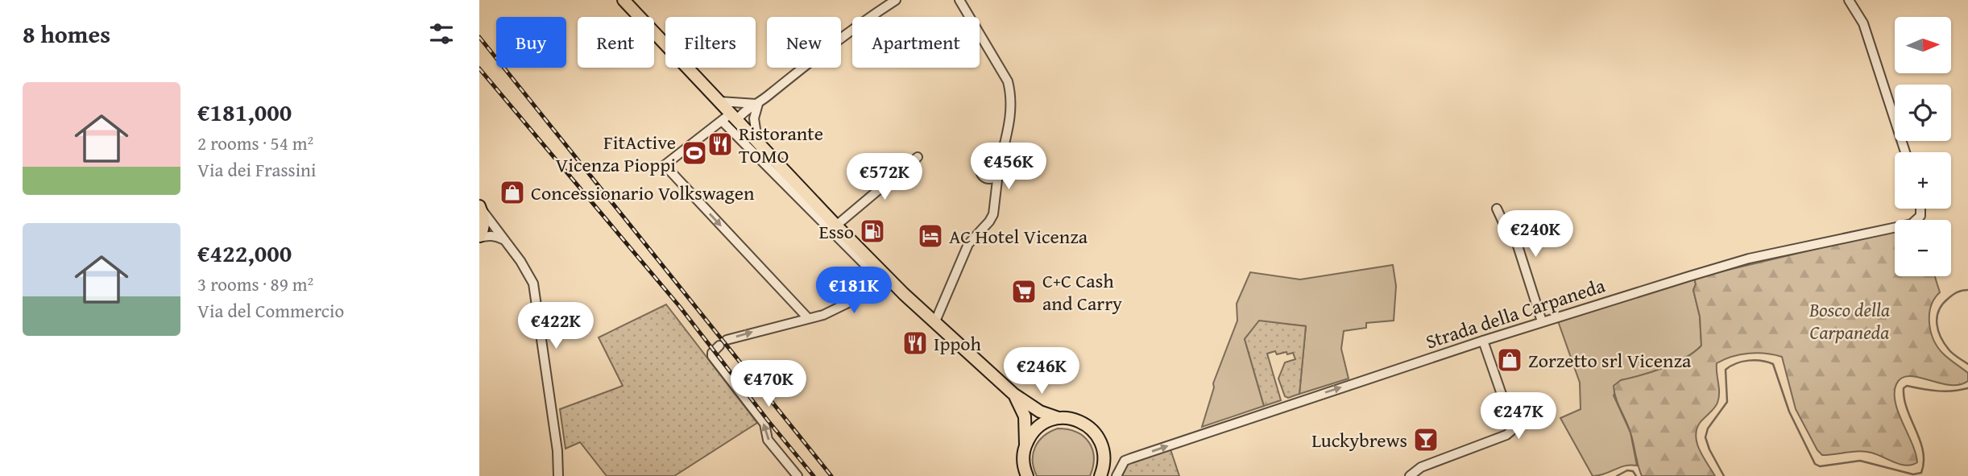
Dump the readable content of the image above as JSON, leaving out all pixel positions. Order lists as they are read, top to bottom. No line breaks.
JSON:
{"streets":{"street":["Strada della Carpaneda"]},"one_way":["Strada della Carpaneda"],"parks":["Bosco della Carpaneda"],"places":{"restaurant":["Ristorante TOMO","Ippoh"],"sports":["FitActive Vicenza Pioppi"],"shop":["Concessionario Volkswagen","Zorzetto srl Vicenza"],"fuel station":["Esso"],"hotel":["AC Hotel Vicenza"],"supermarket":["C+C Cash and Carry"],"bar":["Luckybrews"]},"north":"right","page":{"heading":"8 homes","map_buttons":["+","−"],"chip":["Buy","Rent","Filters","New","Apartment"],"list":[{"name":"€181,000","note":"2 rooms · 54 m² · Via dei Frassini"},{"name":"€422,000","note":"3 rooms · 89 m² · Via del Commercio"}],"price":["€456K","€572K","€240K","€181K","€422K","€246K","€470K","€247K"]}}
